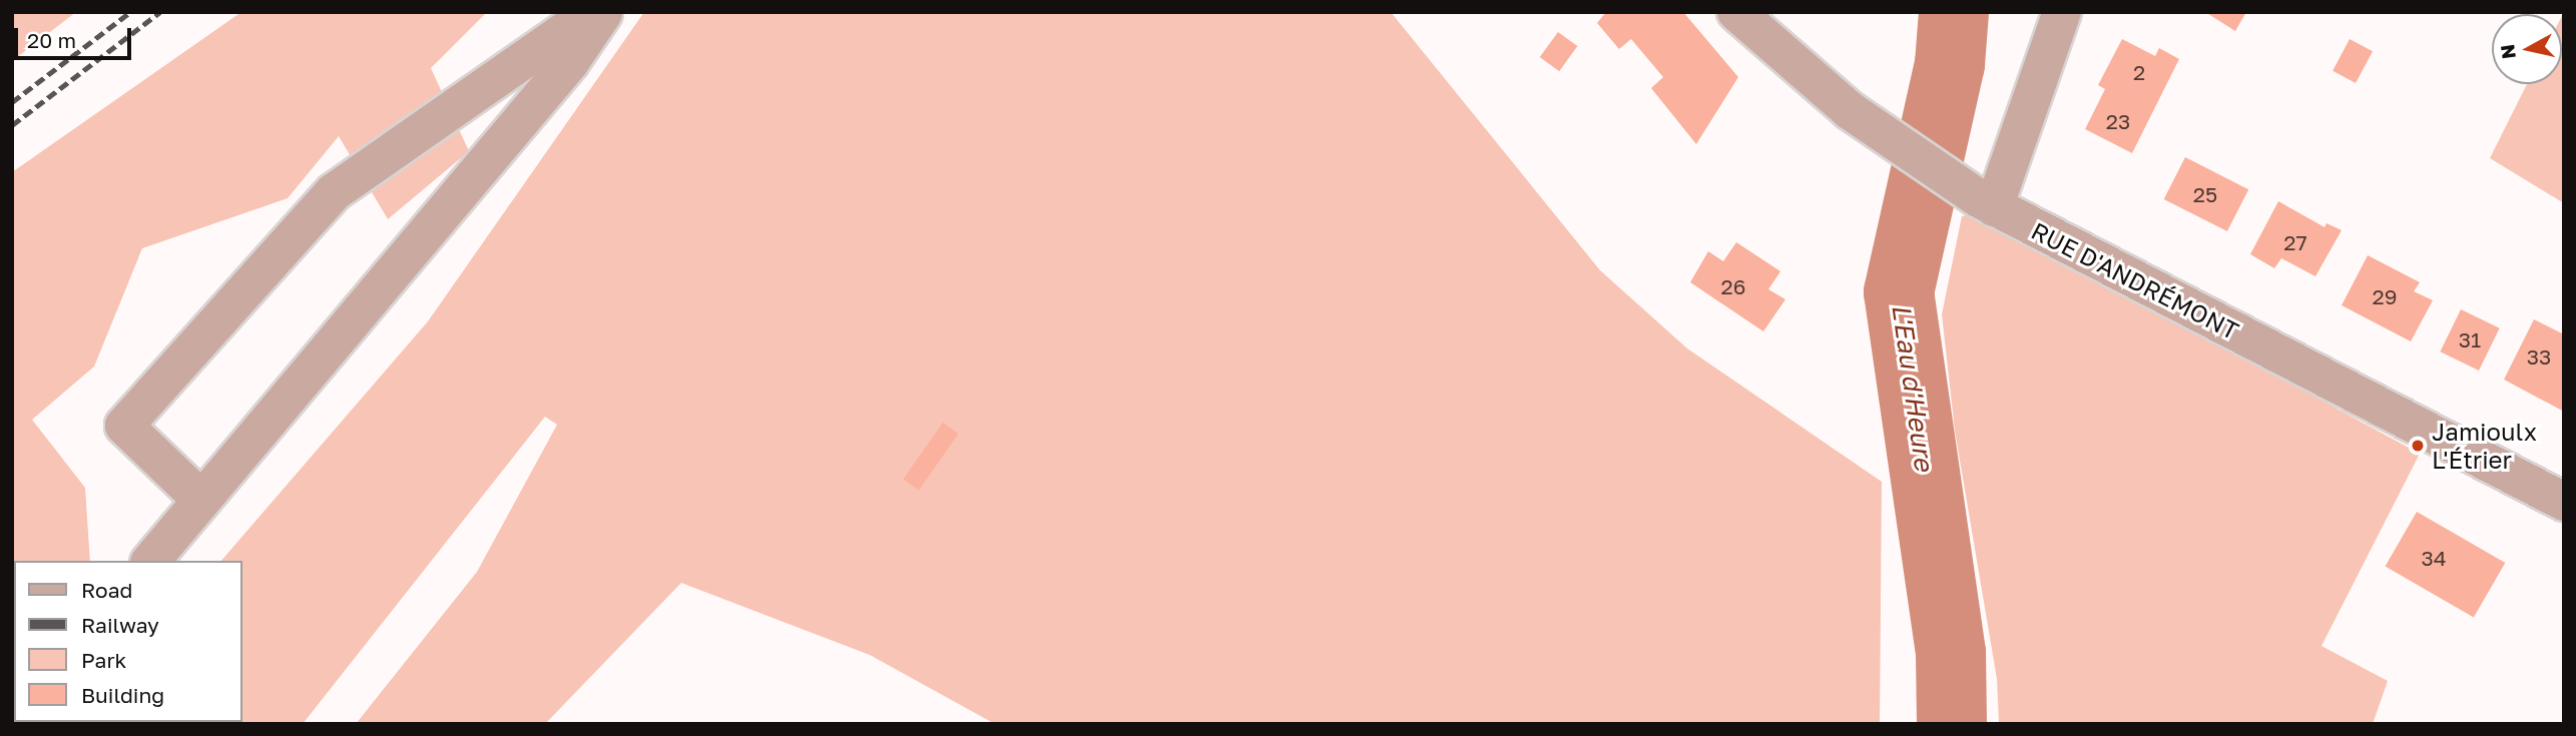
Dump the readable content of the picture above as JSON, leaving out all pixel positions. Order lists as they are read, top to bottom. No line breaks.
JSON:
{"streets":{"street":["RUE D'ANDRÉMONT"]},"water":["L'Eau d'Heure"],"places":["Jamioulx L'Étrier"],"house_numbers":["2","23","25","27","26","29","31","33","34"],"legend":["Road","Railway","Park","Building"],"scale_bar":"20 m","north":"left"}
